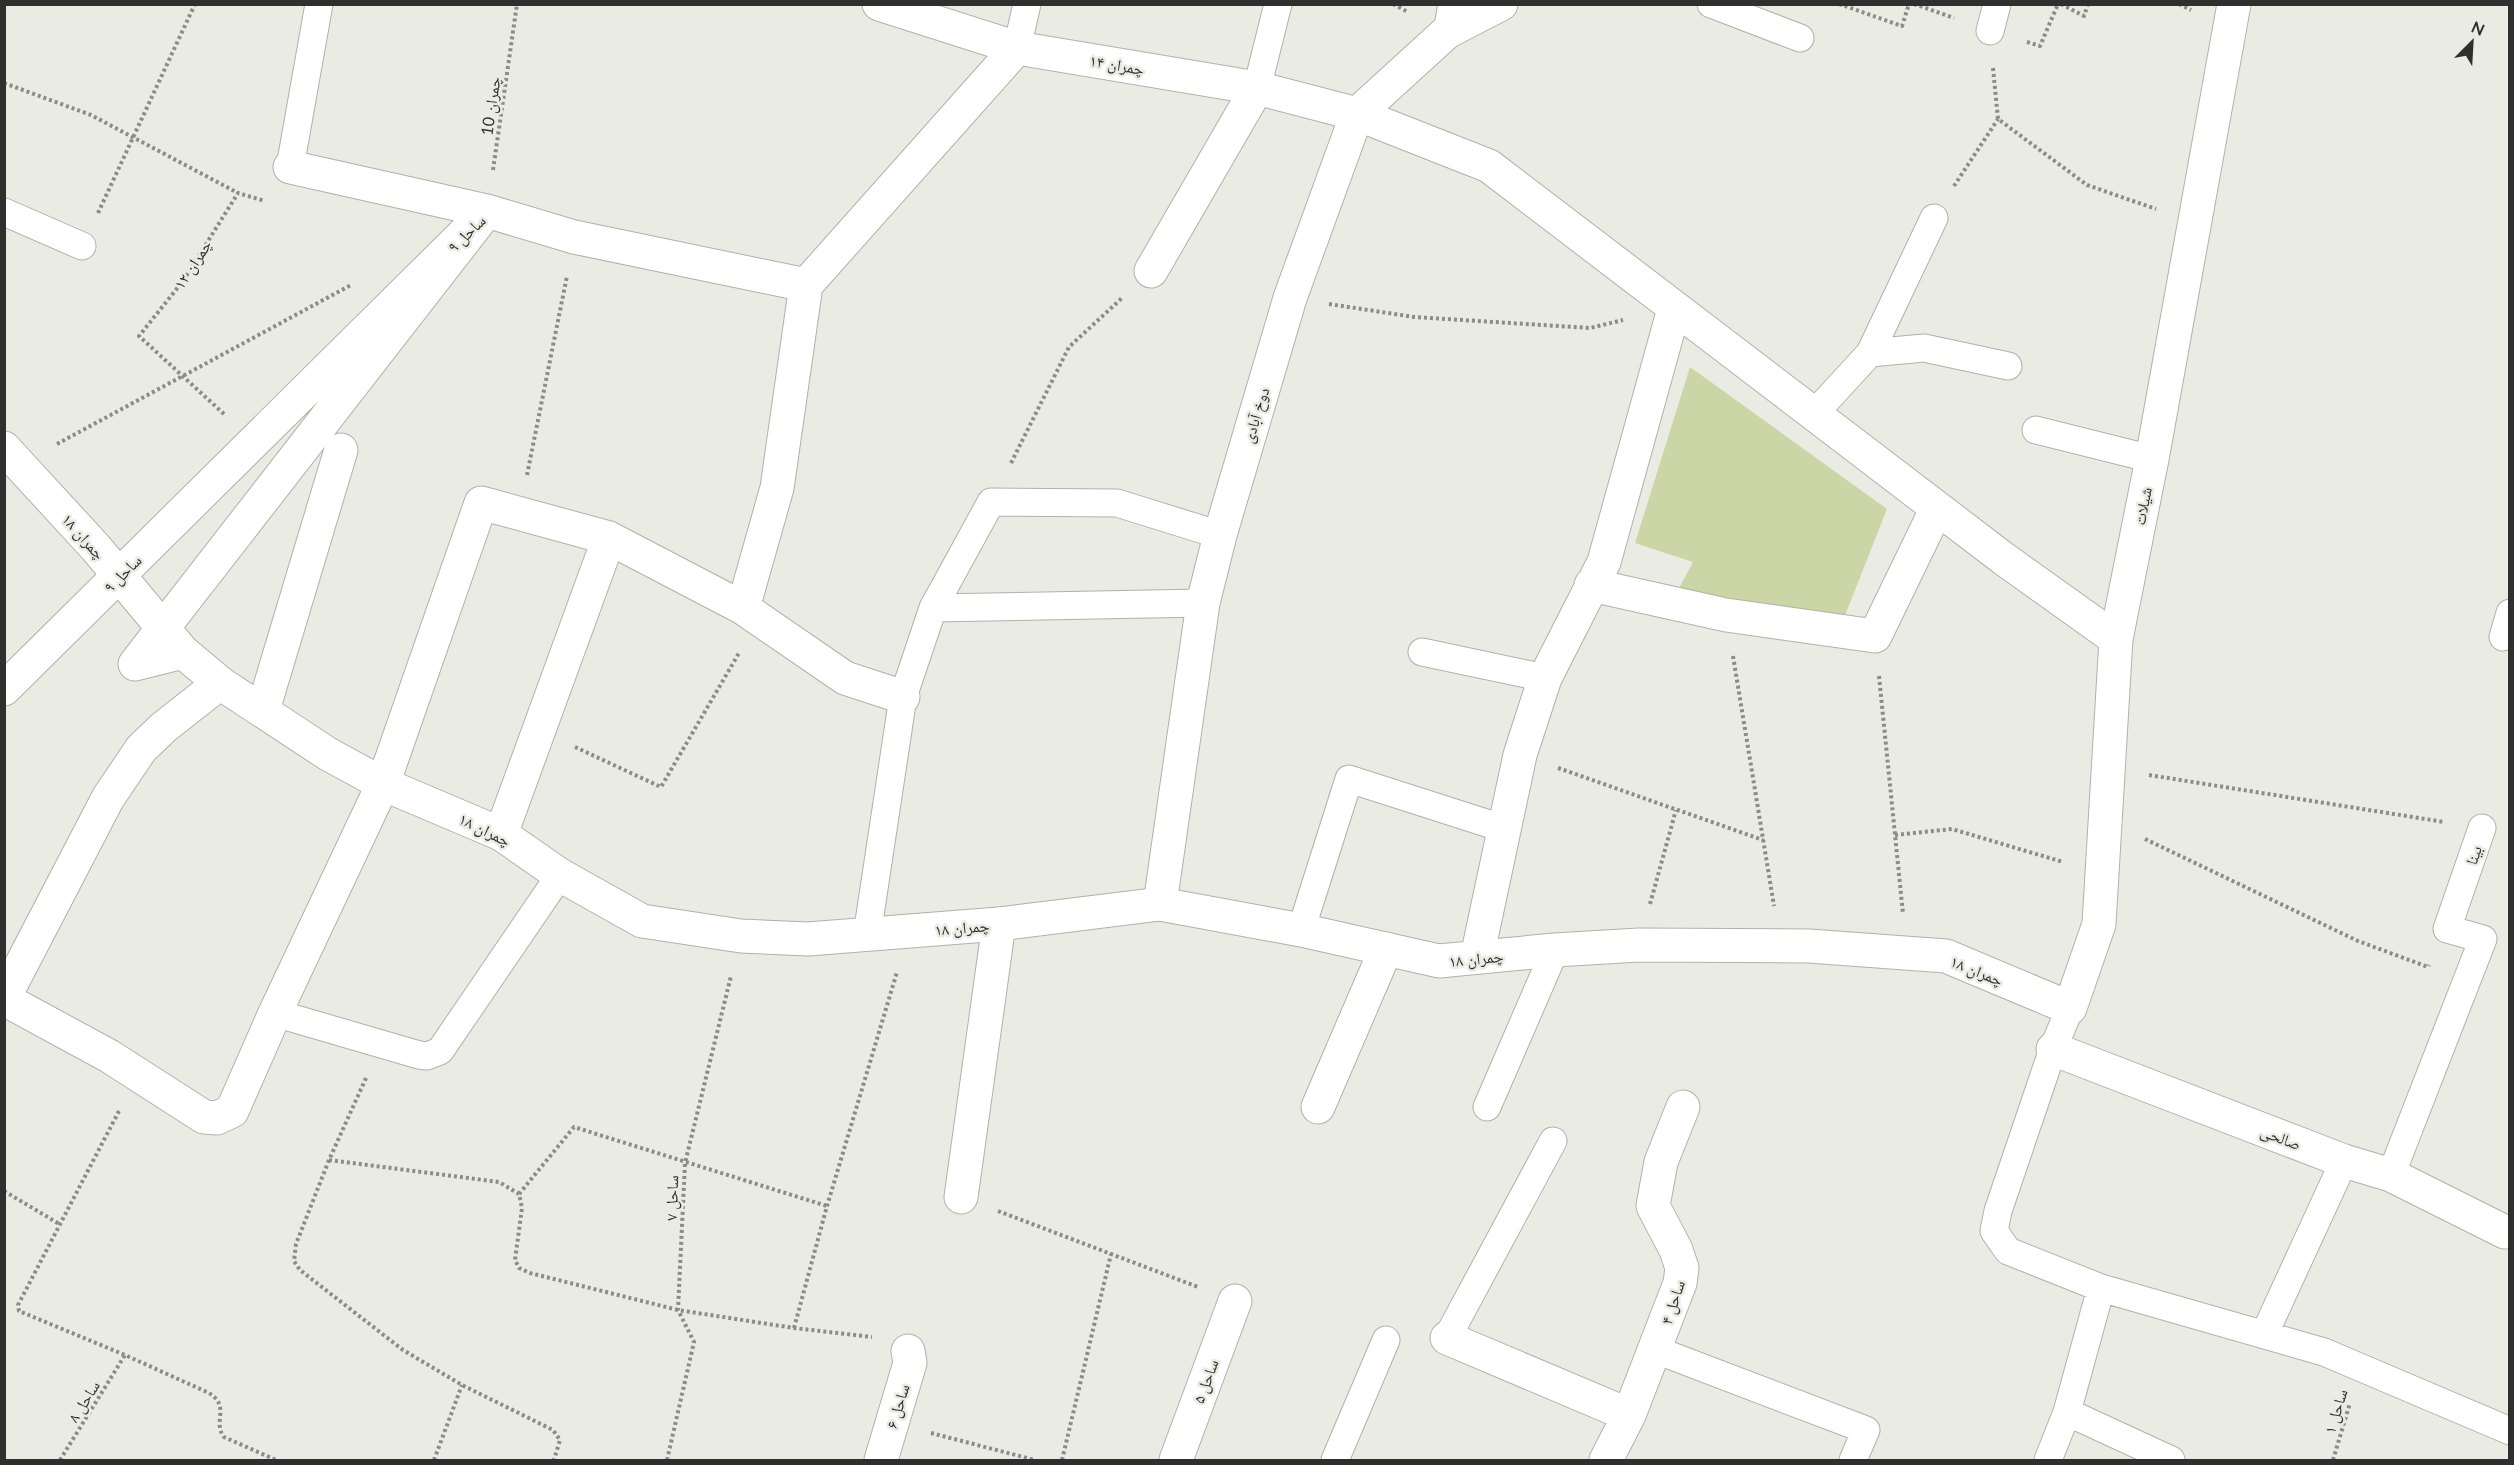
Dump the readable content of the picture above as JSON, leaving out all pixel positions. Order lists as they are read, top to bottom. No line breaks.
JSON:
{"streets":{"street":["چمران ۱۴","ساحل ۹","دوخ آبادی","شیلات","چمران ۱۸","صالحی","ساحل ۴","ساحل ۵","ساحل ۶"],"lane":["بینا"],"path":["چمران 10","چمران ۱۲","ساحل ۷","ساحل ۸","ساحل ۱"]},"crossings":[["چمران ۱۴","دوخ آبادی"],["چمران ۱۴","شیلات"],["چمران 10","ساحل ۹"],["ساحل ۹","چمران ۱۸"],["دوخ آبادی","چمران ۱۸"],["شیلات","چمران ۱۸"],["شیلات","بینا"],["چمران ۱۸","ساحل ۷"]],"north":"top right"}
